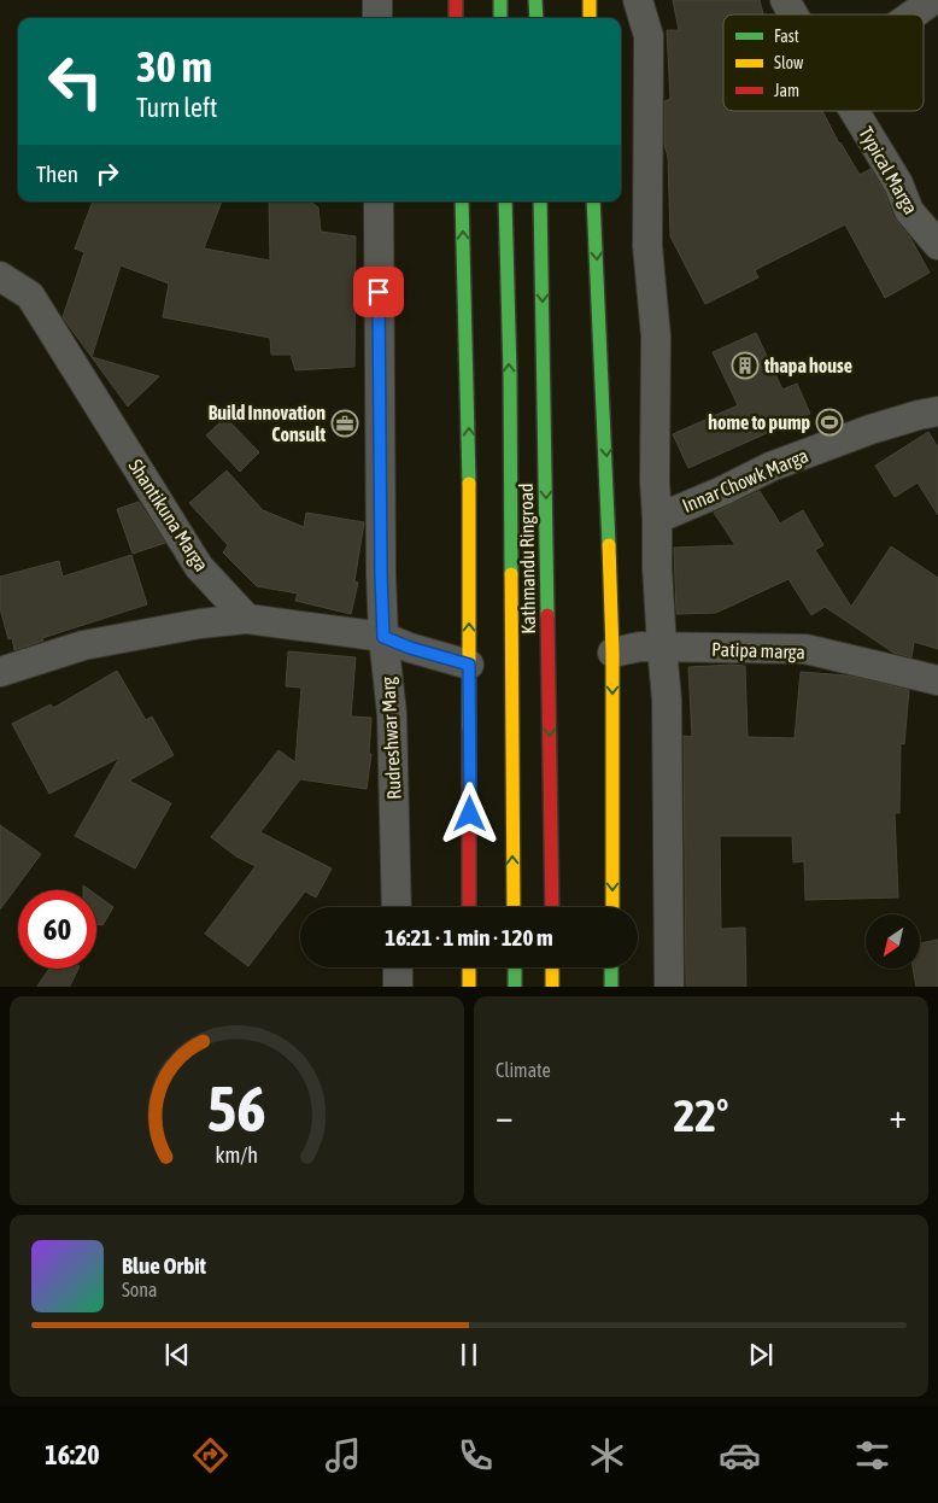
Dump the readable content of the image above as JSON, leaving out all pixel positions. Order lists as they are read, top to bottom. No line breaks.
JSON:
{"streets":{"main road":["Kathmandu Ringroad"],"street":["Typical Marga","Innar Chowk Marga","Shantikuna Marga","Patipa marga","Rudreshwar Marg"]},"places":{"building":["thapa house"],"sports":["home to pump"],"office":["Build Innovation Consult"]},"legend":["Fast","Slow","Jam"],"north":"bottom left","page":{"turn":["30 m","Turn left"],"then":"Then","limit":"60","trip":"16:21 · 1 min · 120 m","tile":"Climate","heat":["−","22°","+"],"song":["Blue Orbit","Sona"],"tabs":"16:20","gauge":["56","km/h"]}}
